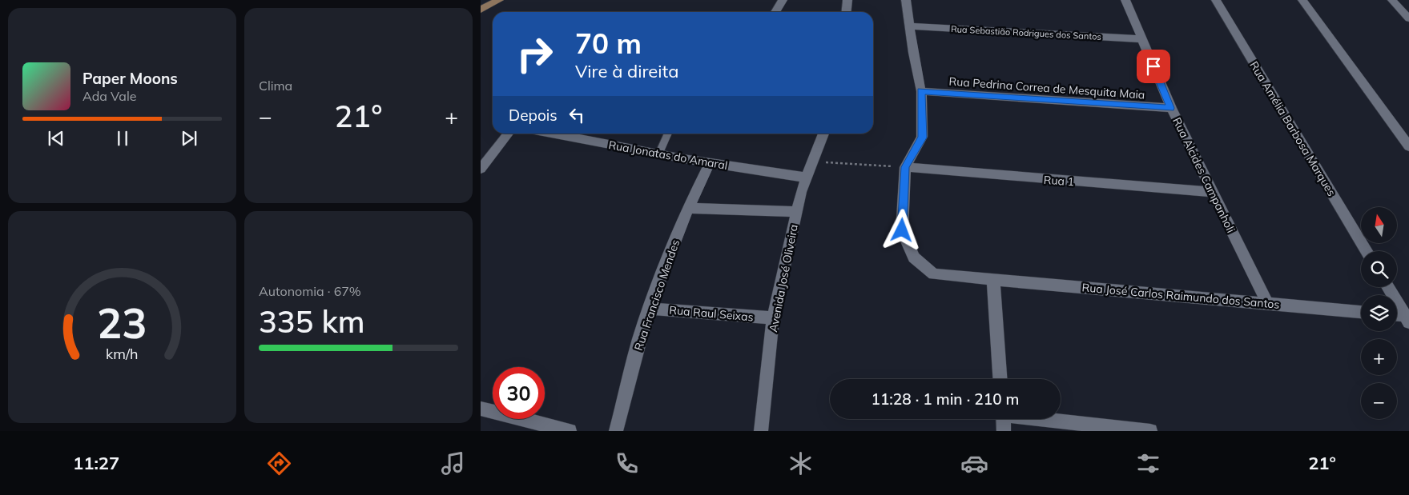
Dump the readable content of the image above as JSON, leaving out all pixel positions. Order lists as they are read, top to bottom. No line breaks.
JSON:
{"streets":{"street":["Rua Sebastião Rodrigues dos Santos","Rua Pedrina Correa de Mesquita Maia","Rua Amélia Barbosa Marques","Rua Jonatas do Amaral","Rua Alcides Campanholi","Rua 1","Avenida José Oliveira","Rua Francisco Mendes","Rua José Carlos Raimundo dos Santos","Rua Raul Seixas"]},"crossings":[["Rua Sebastião Rodrigues dos Santos","Rua Alcides Campanholi"],["Rua Pedrina Correa de Mesquita Maia","Rua Alcides Campanholi"],["Rua Jonatas do Amaral","Avenida José Oliveira"],["Rua Jonatas do Amaral","Rua Francisco Mendes"],["Rua Alcides Campanholi","Rua 1"],["Rua Alcides Campanholi","Rua José Carlos Raimundo dos Santos"],["Rua 1","Rua José Carlos Raimundo dos Santos"],["Avenida José Oliveira","Rua Raul Seixas"],["Rua Francisco Mendes","Rua Raul Seixas"]],"north":"top","page":{"tile":["Clima",["Autonomia · 67%","335 km"]],"turn":["70 m","Vire à direita"],"song":["Paper Moons","Ada Vale"],"then":"Depois","heat":["−","21°","+"],"map_buttons":["+","−"],"limit":"30","trip":"11:28 · 1 min · 210 m","tabs":["11:27","21°"],"gauge":["23","km/h"]}}
